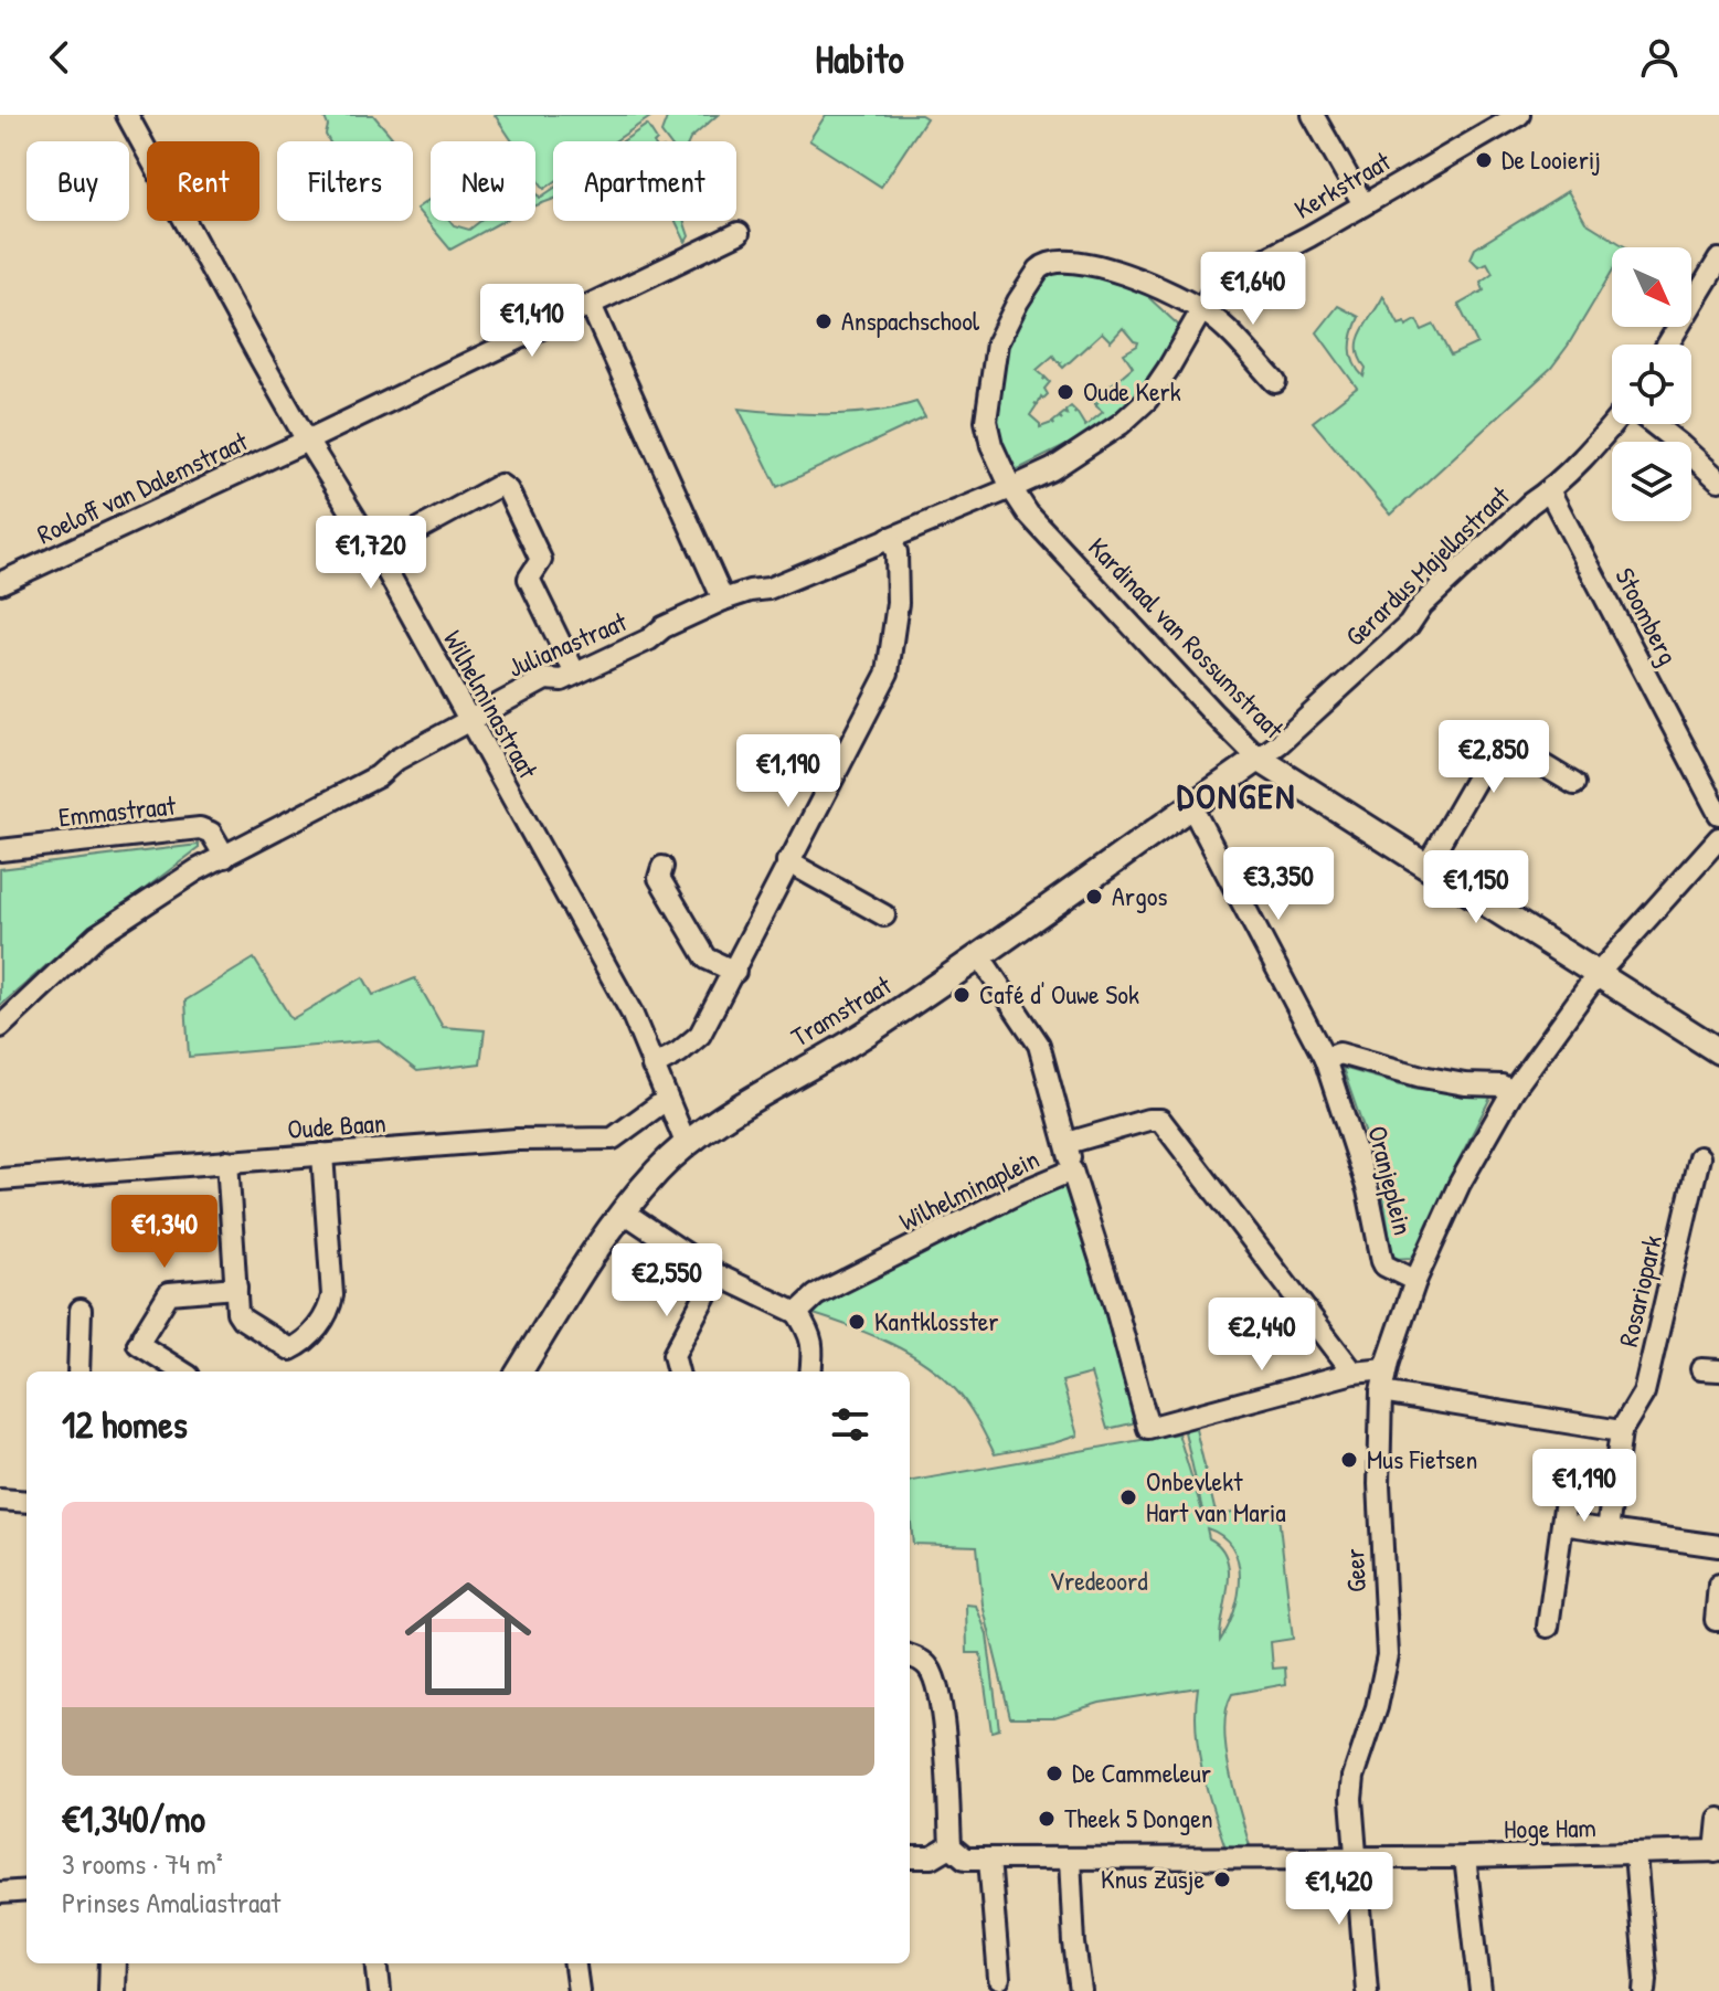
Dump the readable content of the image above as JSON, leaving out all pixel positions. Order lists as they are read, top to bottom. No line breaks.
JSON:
{"streets":{"street":["Kerkstraat","Roeloff van Dalemstraat","Gerardus Majellastraat","Stoomberg","Kardinaal van Rossumstraat","Julianastraat","Wilhelminastraat","Emmastraat","Tramstraat","Oude Baan","Oranjeplein","Wilhelminaplein","Rosariopark","Geer","Hoge Ham"]},"crossings":[["Kerkstraat","Kardinaal van Rossumstraat"],["Kerkstraat","Julianastraat"],["Roeloff van Dalemstraat","Wilhelminastraat"],["Gerardus Majellastraat","Stoomberg"],["Gerardus Majellastraat","Kardinaal van Rossumstraat"],["Gerardus Majellastraat","Tramstraat"],["Kardinaal van Rossumstraat","Julianastraat"],["Kardinaal van Rossumstraat","Tramstraat"],["Kardinaal van Rossumstraat","Oranjeplein"],["Julianastraat","Wilhelminastraat"],["Julianastraat","Emmastraat"],["Wilhelminastraat","Tramstraat"],["Wilhelminastraat","Oude Baan"],["Oranjeplein","Geer"],["Geer","Hoge Ham"]],"districts":["DONGEN"],"parks":["Vredeoord"],"places":["De Looierij","Anspachschool","Oude Kerk","Argos","Café d' Ouwe Sok","Kantklosster","Mus Fietsen","Onbevlekt Hart van Maria","De Cammeleur","Theek 5 Dongen","Knus Zusje"],"north":"bottom right","page":{"header":"Habito","chip":["Buy","Rent","Filters","New","Apartment"],"price":["€1,640","€1,410","€1,720","€2,850","€1,190","€3,350","€1,150","€1,340","€2,550","€2,440","€1,190","€1,420"],"heading":"12 homes","list":[{"name":"€1,340/mo","note":"3 rooms · 74 m² · Prinses Amaliastraat"}]}}
